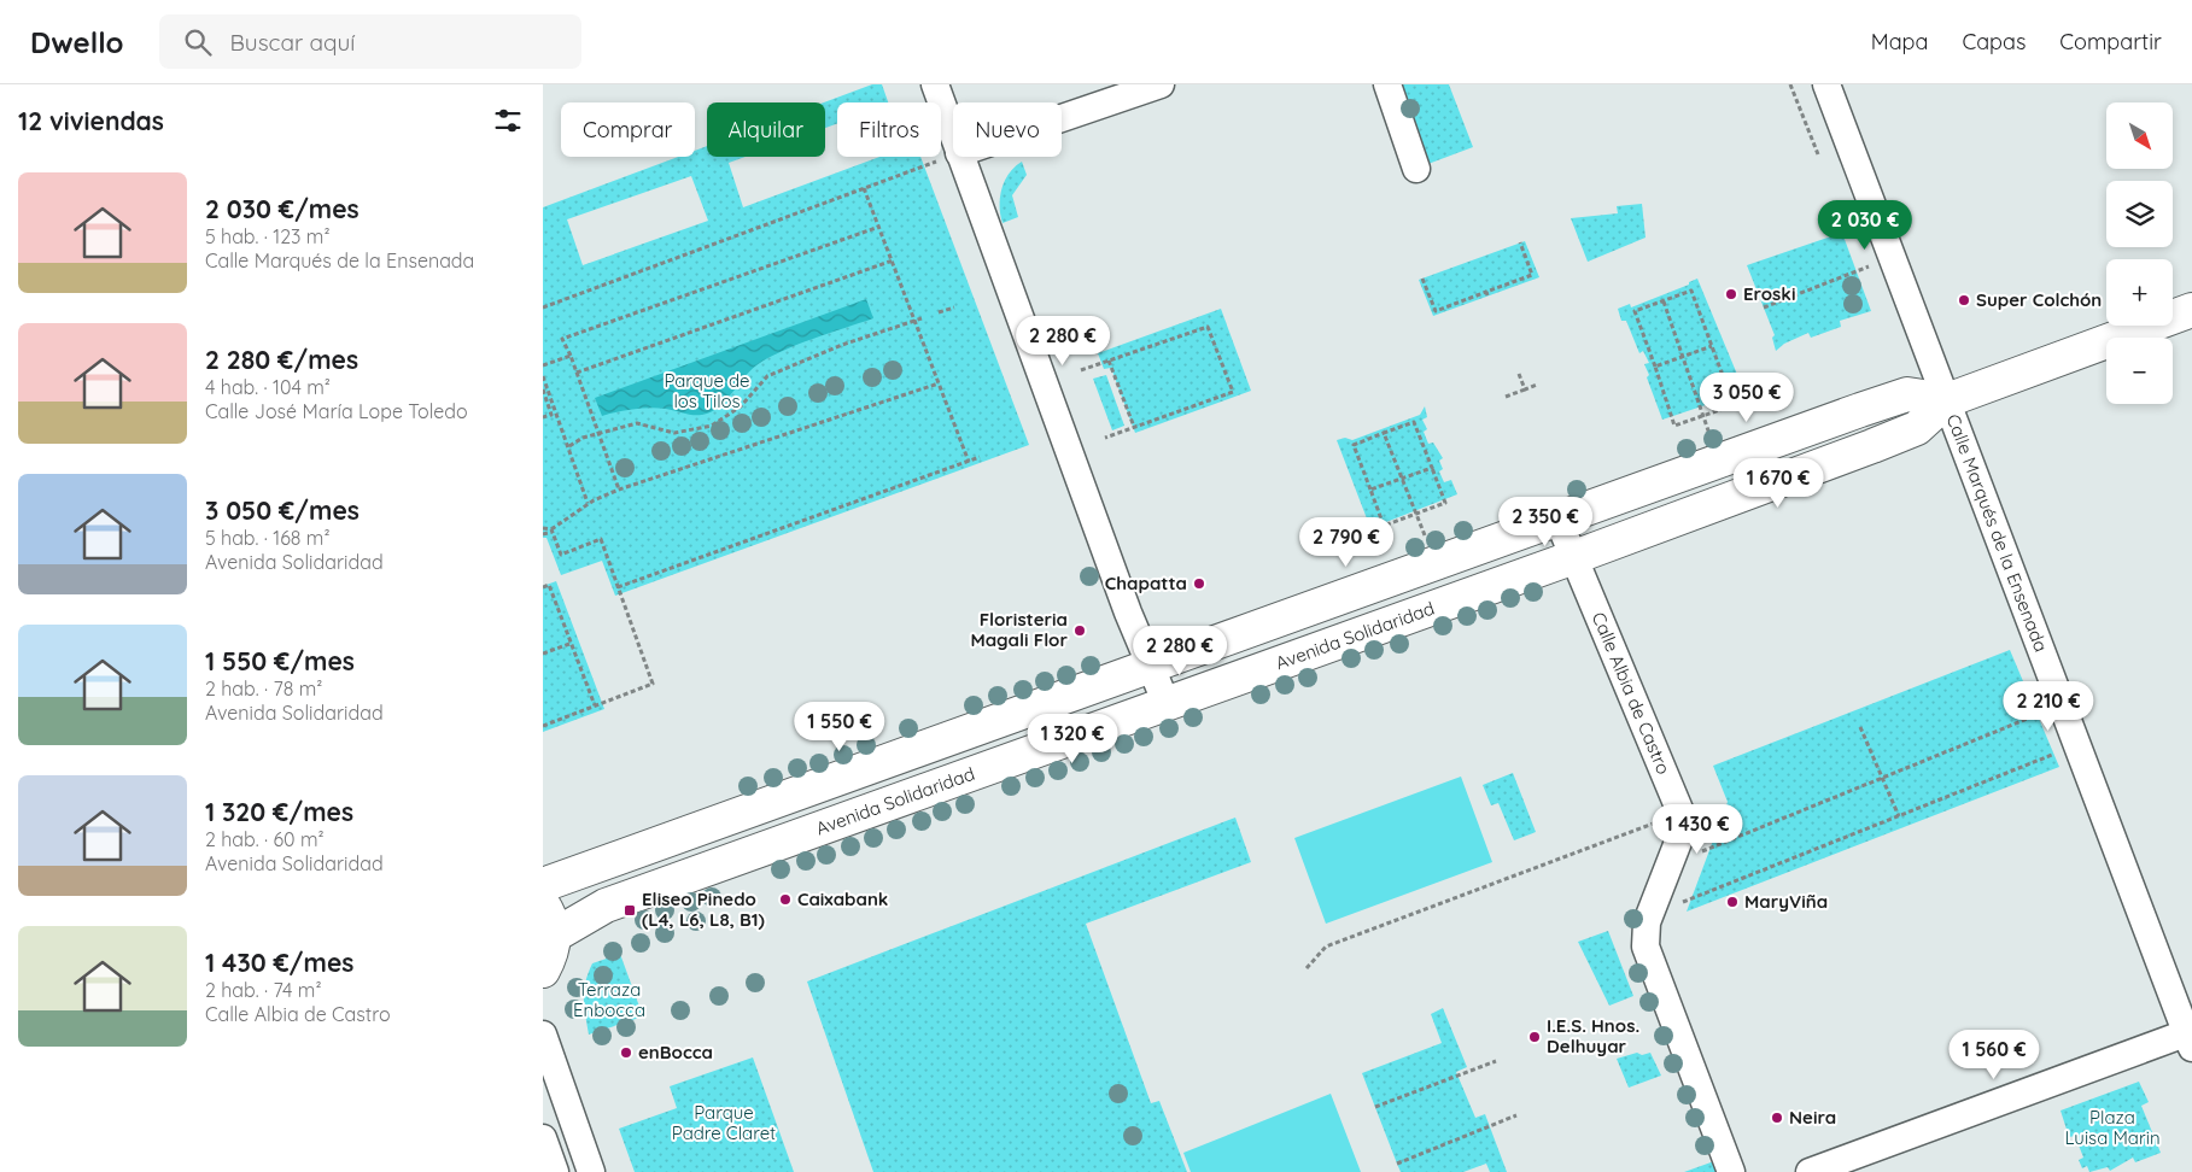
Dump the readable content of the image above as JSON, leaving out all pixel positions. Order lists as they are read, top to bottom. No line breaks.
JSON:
{"streets":{"main road":["Avenida Solidaridad"],"street":["Calle Marqués de la Ensenada","Calle Albia de Castro"]},"crossings":[["Calle Marqués de la Ensenada","Avenida Solidaridad"],["Avenida Solidaridad","Calle Albia de Castro"]],"parks":["Parque de los Tilos","Terraza Enbocca","Parque Padre Claret","Plaza Luisa Marin"],"places":{"other":["Eroski","Super Colchón","Chapatta","Floristeria Magali Flor","Caixabank","MaryViña","I.E.S. Hnos. Delhuyar","enBocca","Neira"],"transit":["Eliseo Pinedo (L4, L6, L8, B1)"]},"north":"bottom right","page":{"header":"Dwello","search":"Buscar aquí","nav":["Mapa","Capas","Compartir"],"heading":"12 viviendas","map_buttons":["+","−"],"chip":["Comprar","Alquilar","Filtros","Nuevo"],"list":[{"name":"2 030 €/mes","note":"5 hab. · 123 m² · Calle Marqués de la Ensenada"},{"name":"2 280 €/mes","note":"4 hab. · 104 m² · Calle José María Lope Toledo"},{"name":"3 050 €/mes","note":"5 hab. · 168 m² · Avenida Solidaridad"},{"name":"1 550 €/mes","note":"2 hab. · 78 m² · Avenida Solidaridad"},{"name":"1 320 €/mes","note":"2 hab. · 60 m² · Avenida Solidaridad"},{"name":"1 430 €/mes","note":"2 hab. · 74 m² · Calle Albia de Castro"}],"price":["2 030 €","2 280 €","3 050 €","1 670 €","2 350 €","2 790 €","2 280 €","2 210 €","1 550 €","1 320 €","1 430 €","1 560 €"]}}
